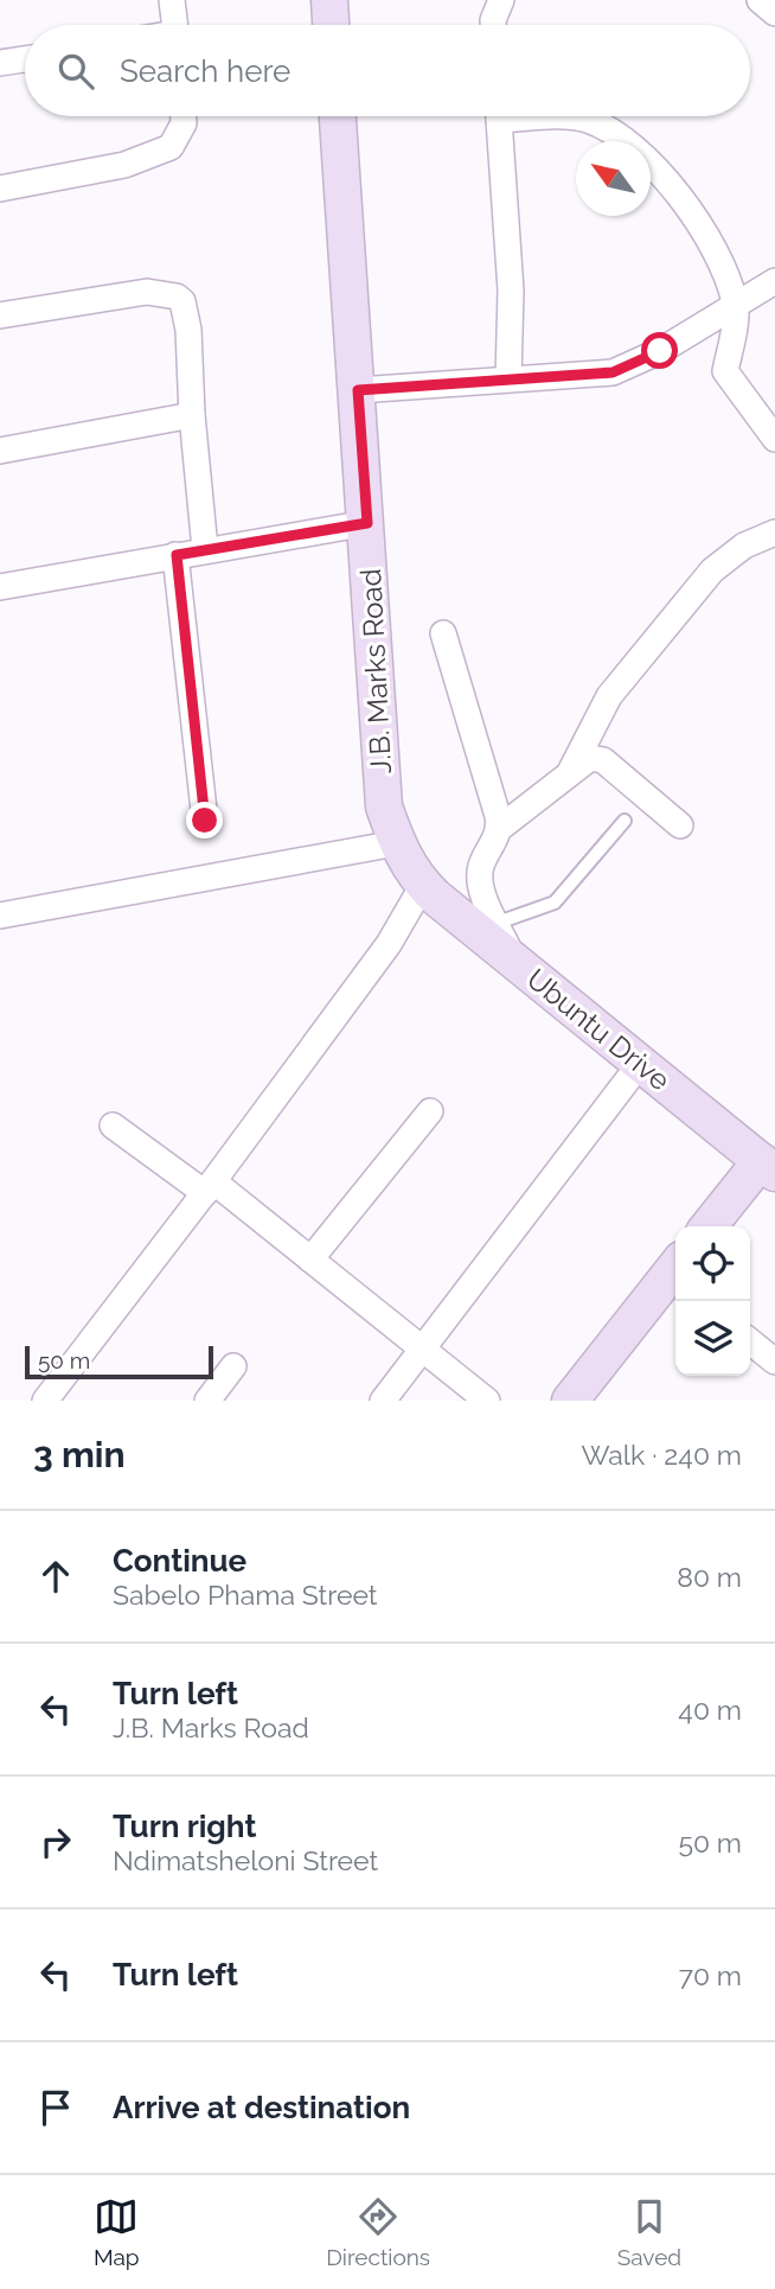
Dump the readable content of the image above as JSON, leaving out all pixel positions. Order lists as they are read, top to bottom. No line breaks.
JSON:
{"streets":{"street":["J.B. Marks Road","Ubuntu Drive"]},"crossings":[["J.B. Marks Road","Ubuntu Drive"]],"scale_bar":"50 m","north":"top left","page":{"search":"Search here","scale":"50 m","heading":["3 min","Walk · 240 m"],"list":[["Continue","Sabelo Phama Street","80 m"],["Turn left","J.B. Marks Road","40 m"],["Turn right","Ndimatsheloni Street","50 m"],["Turn left","70 m"],"Arrive at destination"],"nav":["Map","Directions","Saved"]}}
